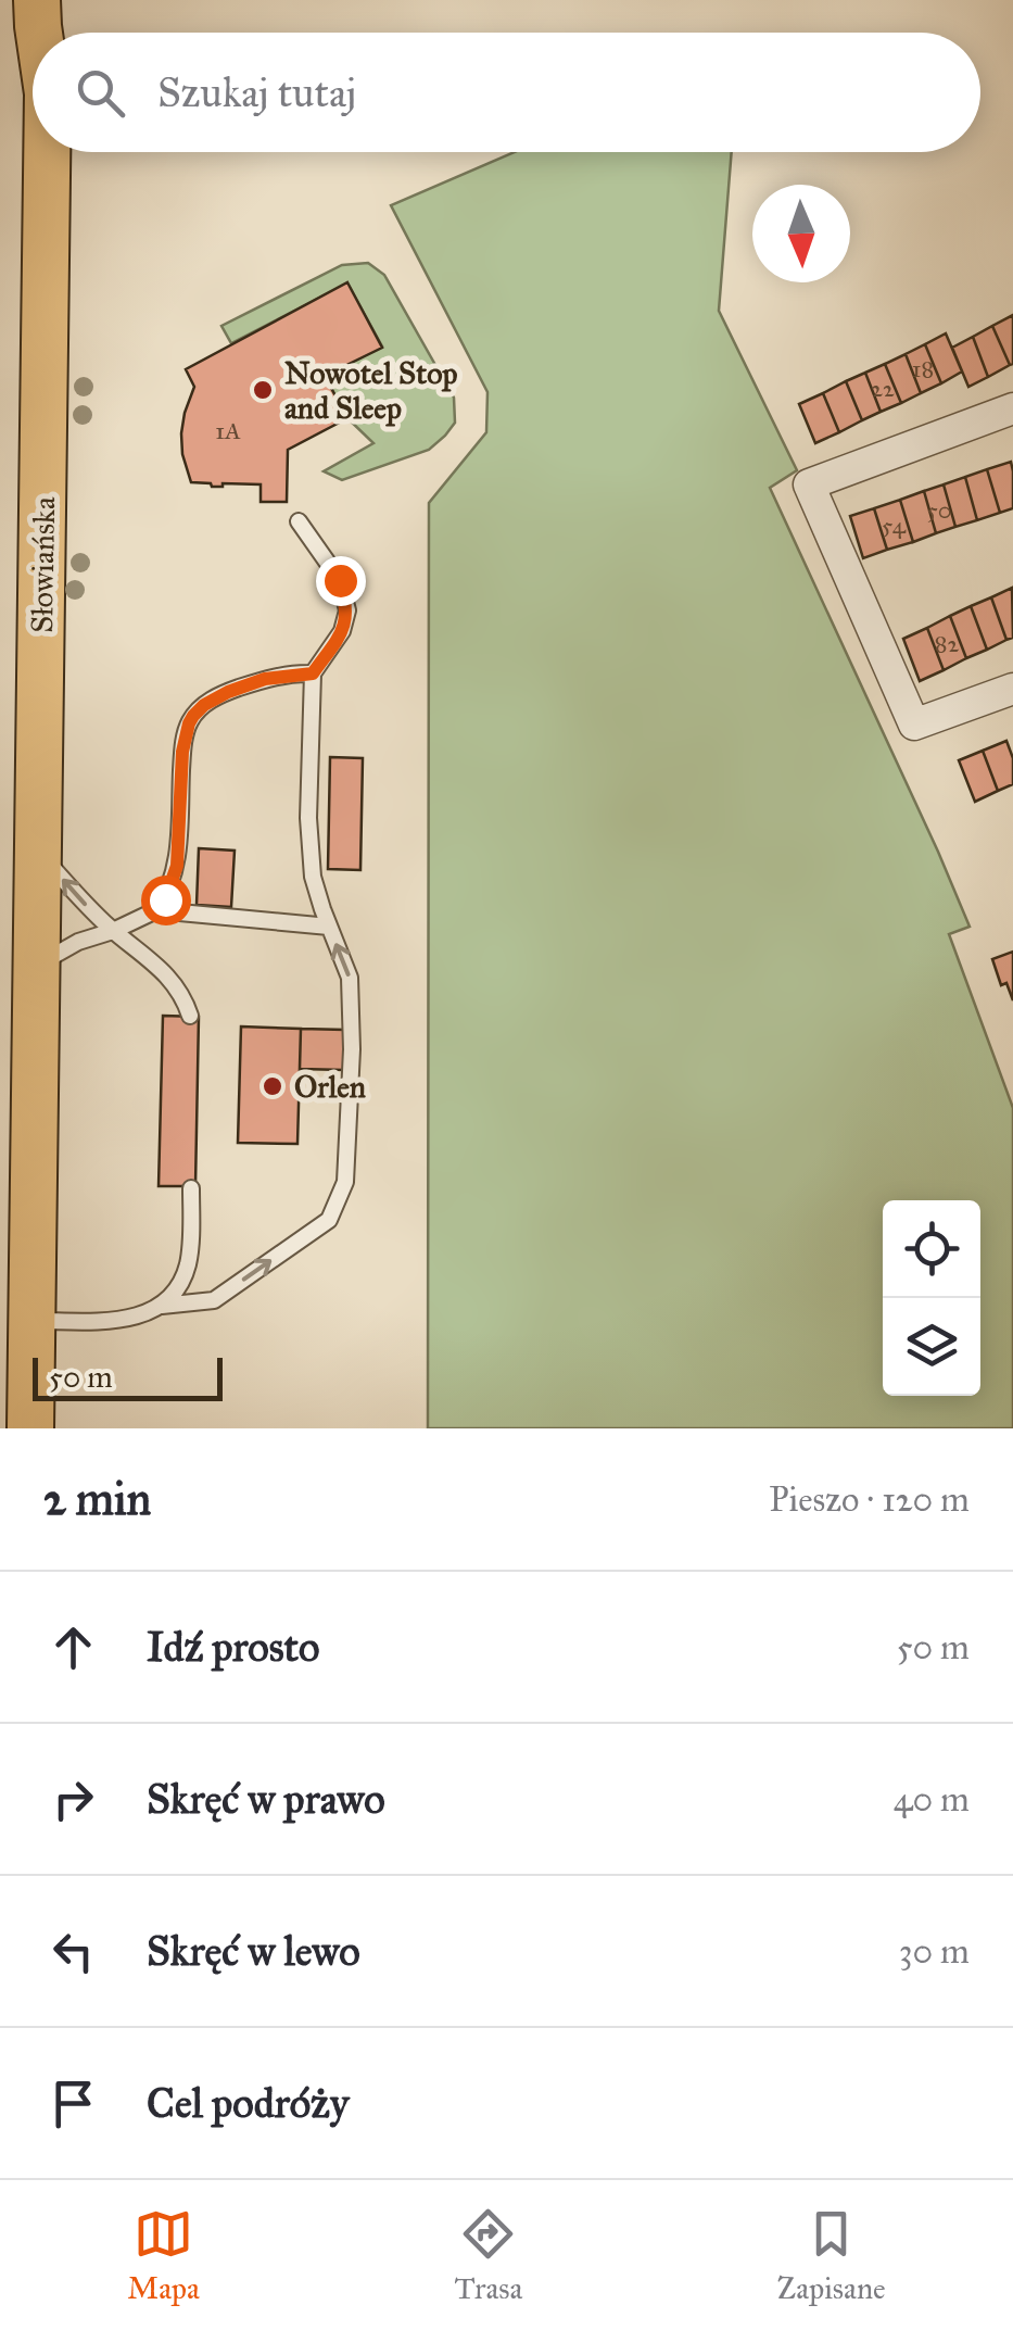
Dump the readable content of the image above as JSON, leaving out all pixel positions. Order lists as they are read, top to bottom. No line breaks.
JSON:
{"streets":{"main road":["Słowiańska"]},"places":["Nowotel Stop and Sleep","Orlen"],"house_numbers":["18","22","1A","50","54","82"],"scale_bar":"50 m","north":"bottom","page":{"search":"Szukaj tutaj","scale":"50 m","heading":["2 min","Pieszo · 120 m"],"list":[["Idź prosto","50 m"],["Skręć w prawo","40 m"],["Skręć w lewo","30 m"],"Cel podróży"],"nav":["Mapa","Trasa","Zapisane"]}}
